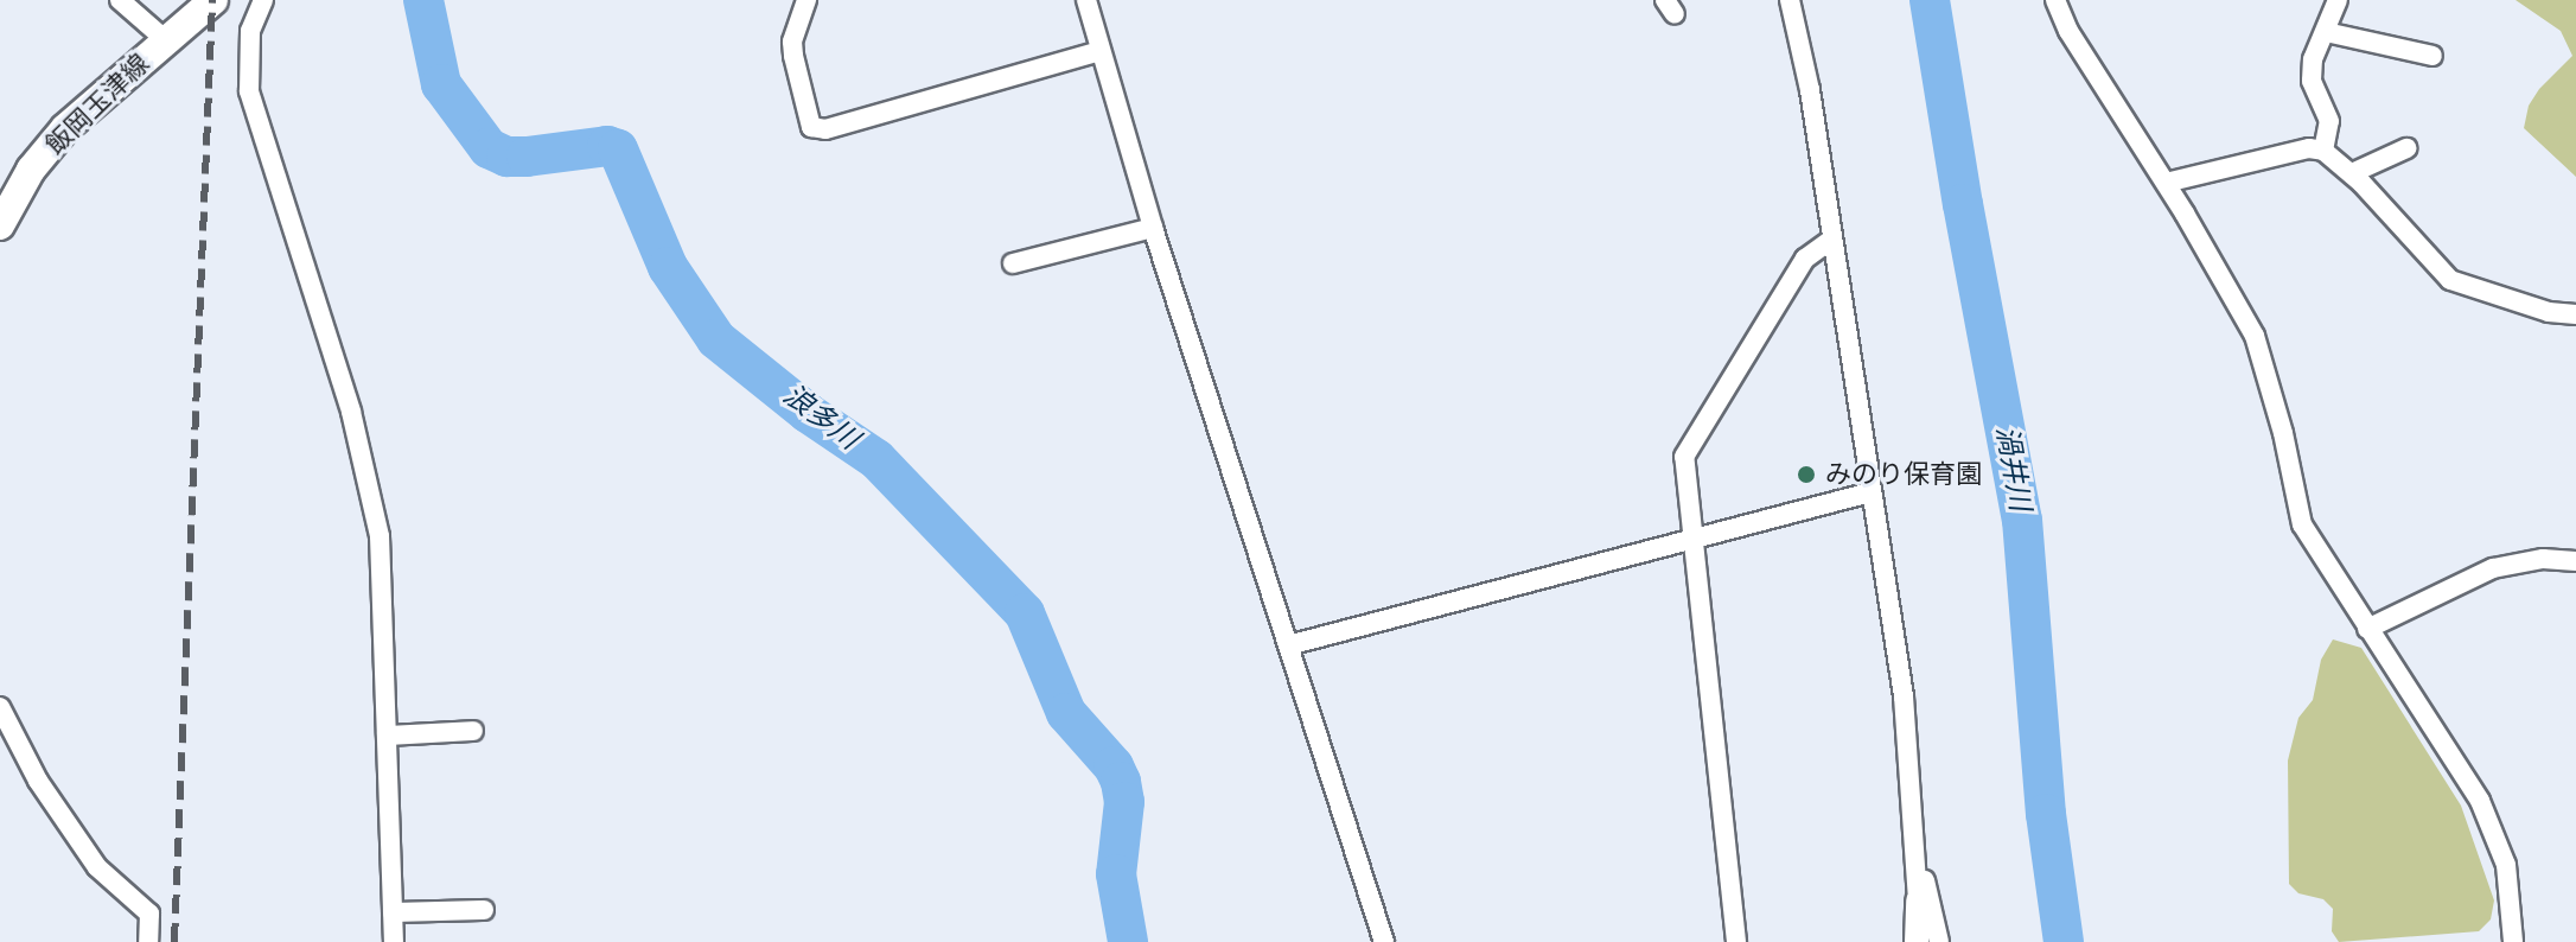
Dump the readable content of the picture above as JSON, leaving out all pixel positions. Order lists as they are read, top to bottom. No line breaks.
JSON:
{"streets":{"main road":["飯岡玉津線"]},"water":["浪多川","渦井川"],"places":["みのり保育園"]}
